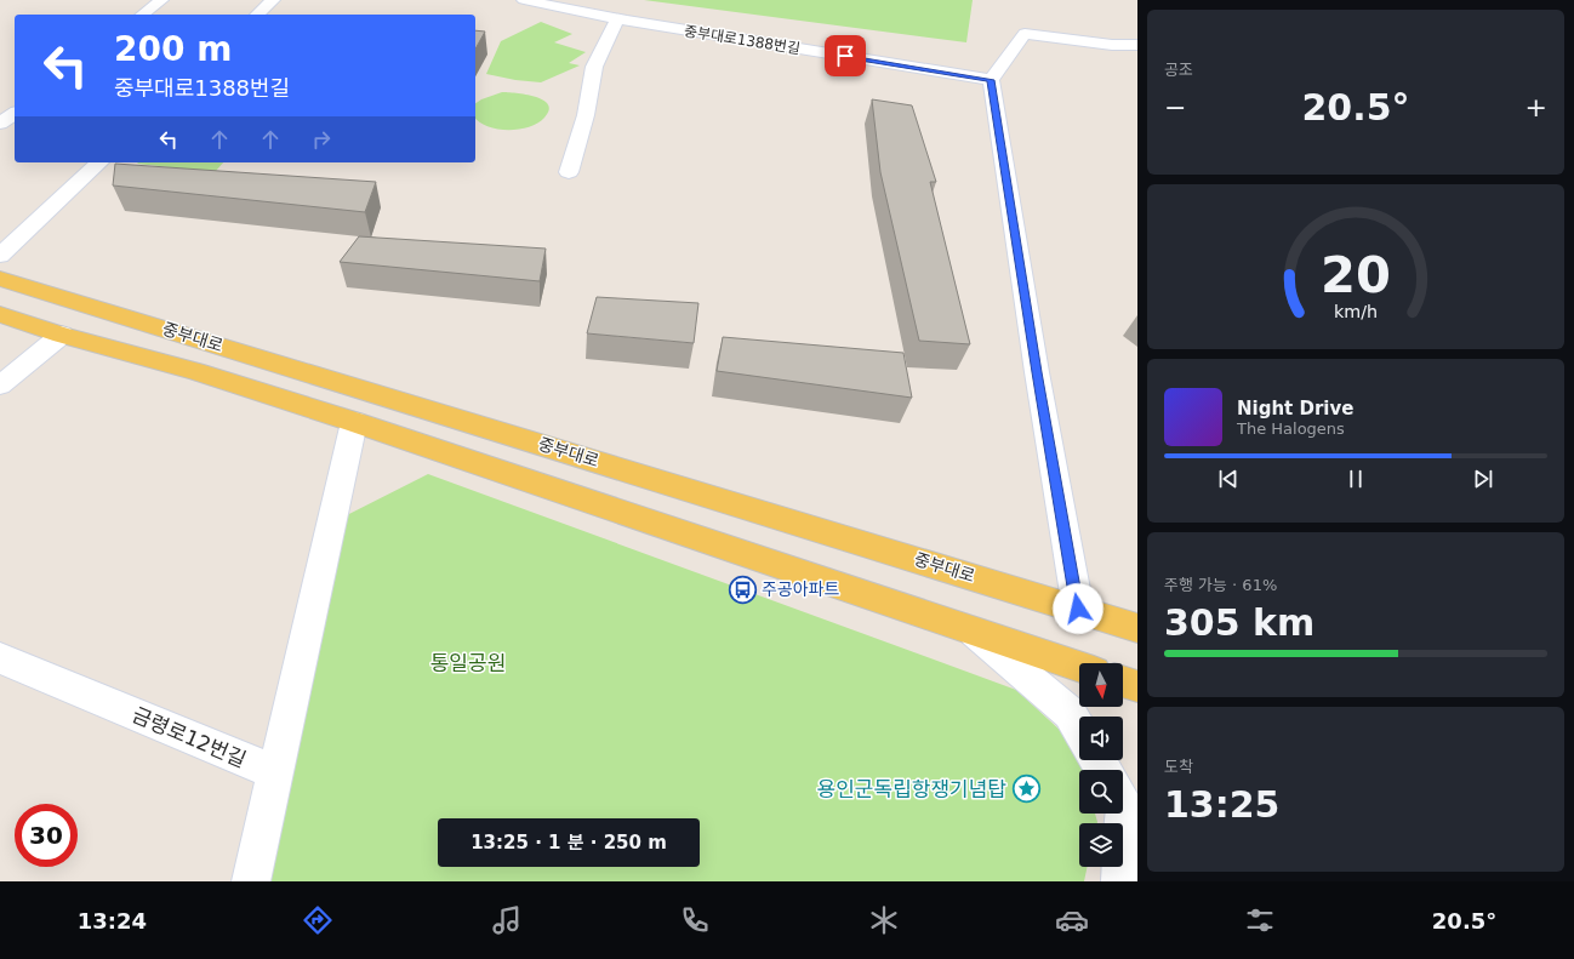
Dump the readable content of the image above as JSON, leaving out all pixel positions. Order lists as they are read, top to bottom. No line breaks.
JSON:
{"streets":{"main road":["중부대로"],"street":["중부대로1388번길","금령로12번길"]},"parks":["통일공원"],"places":{"bus stop":["주공아파트"],"place":["용인군독립항쟁기념탑"]},"north":"bottom","page":{"tile":["공조",["주행 가능 · 61%","305 km"],["도착","13:25"]],"turn":["200 m","중부대로1388번길"],"heat":["−","20.5°","+"],"song":["Night Drive","The Halogens"],"limit":"30","trip":"13:25 · 1 분 · 250 m","tabs":["13:24","20.5°"],"gauge":["20","km/h"]}}
